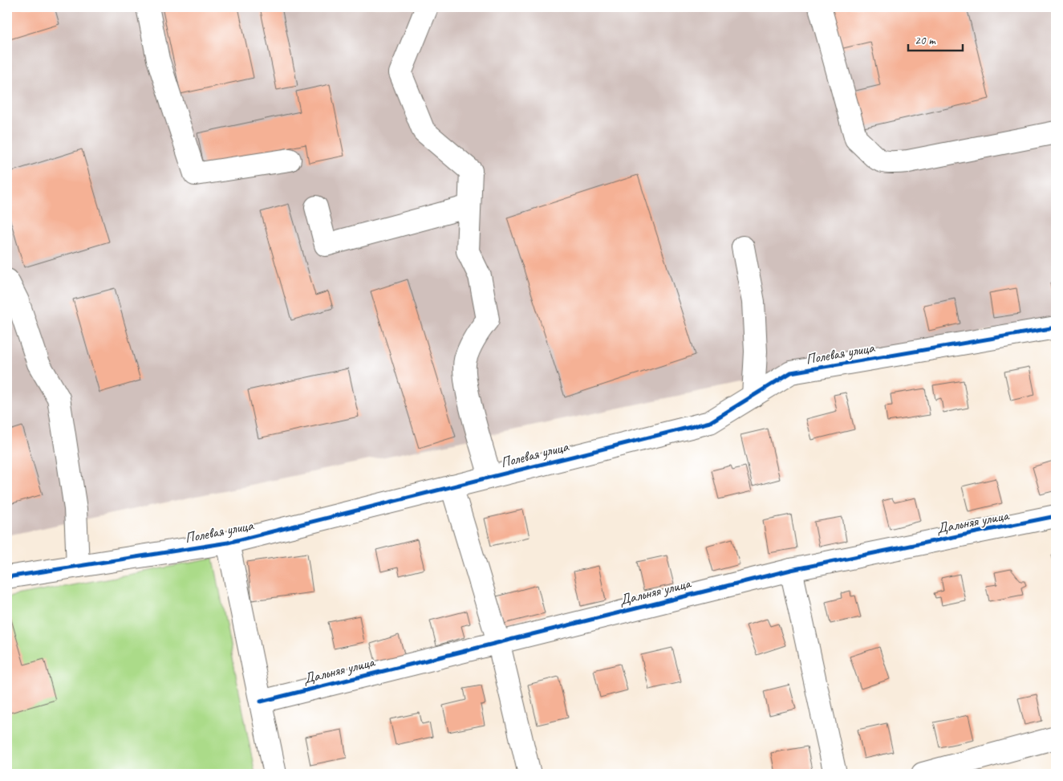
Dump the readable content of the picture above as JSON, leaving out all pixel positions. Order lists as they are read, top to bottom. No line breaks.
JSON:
{"streets":{"street":["Полевая улица","Дальняя улица"]},"scale_bar":"20 m"}
